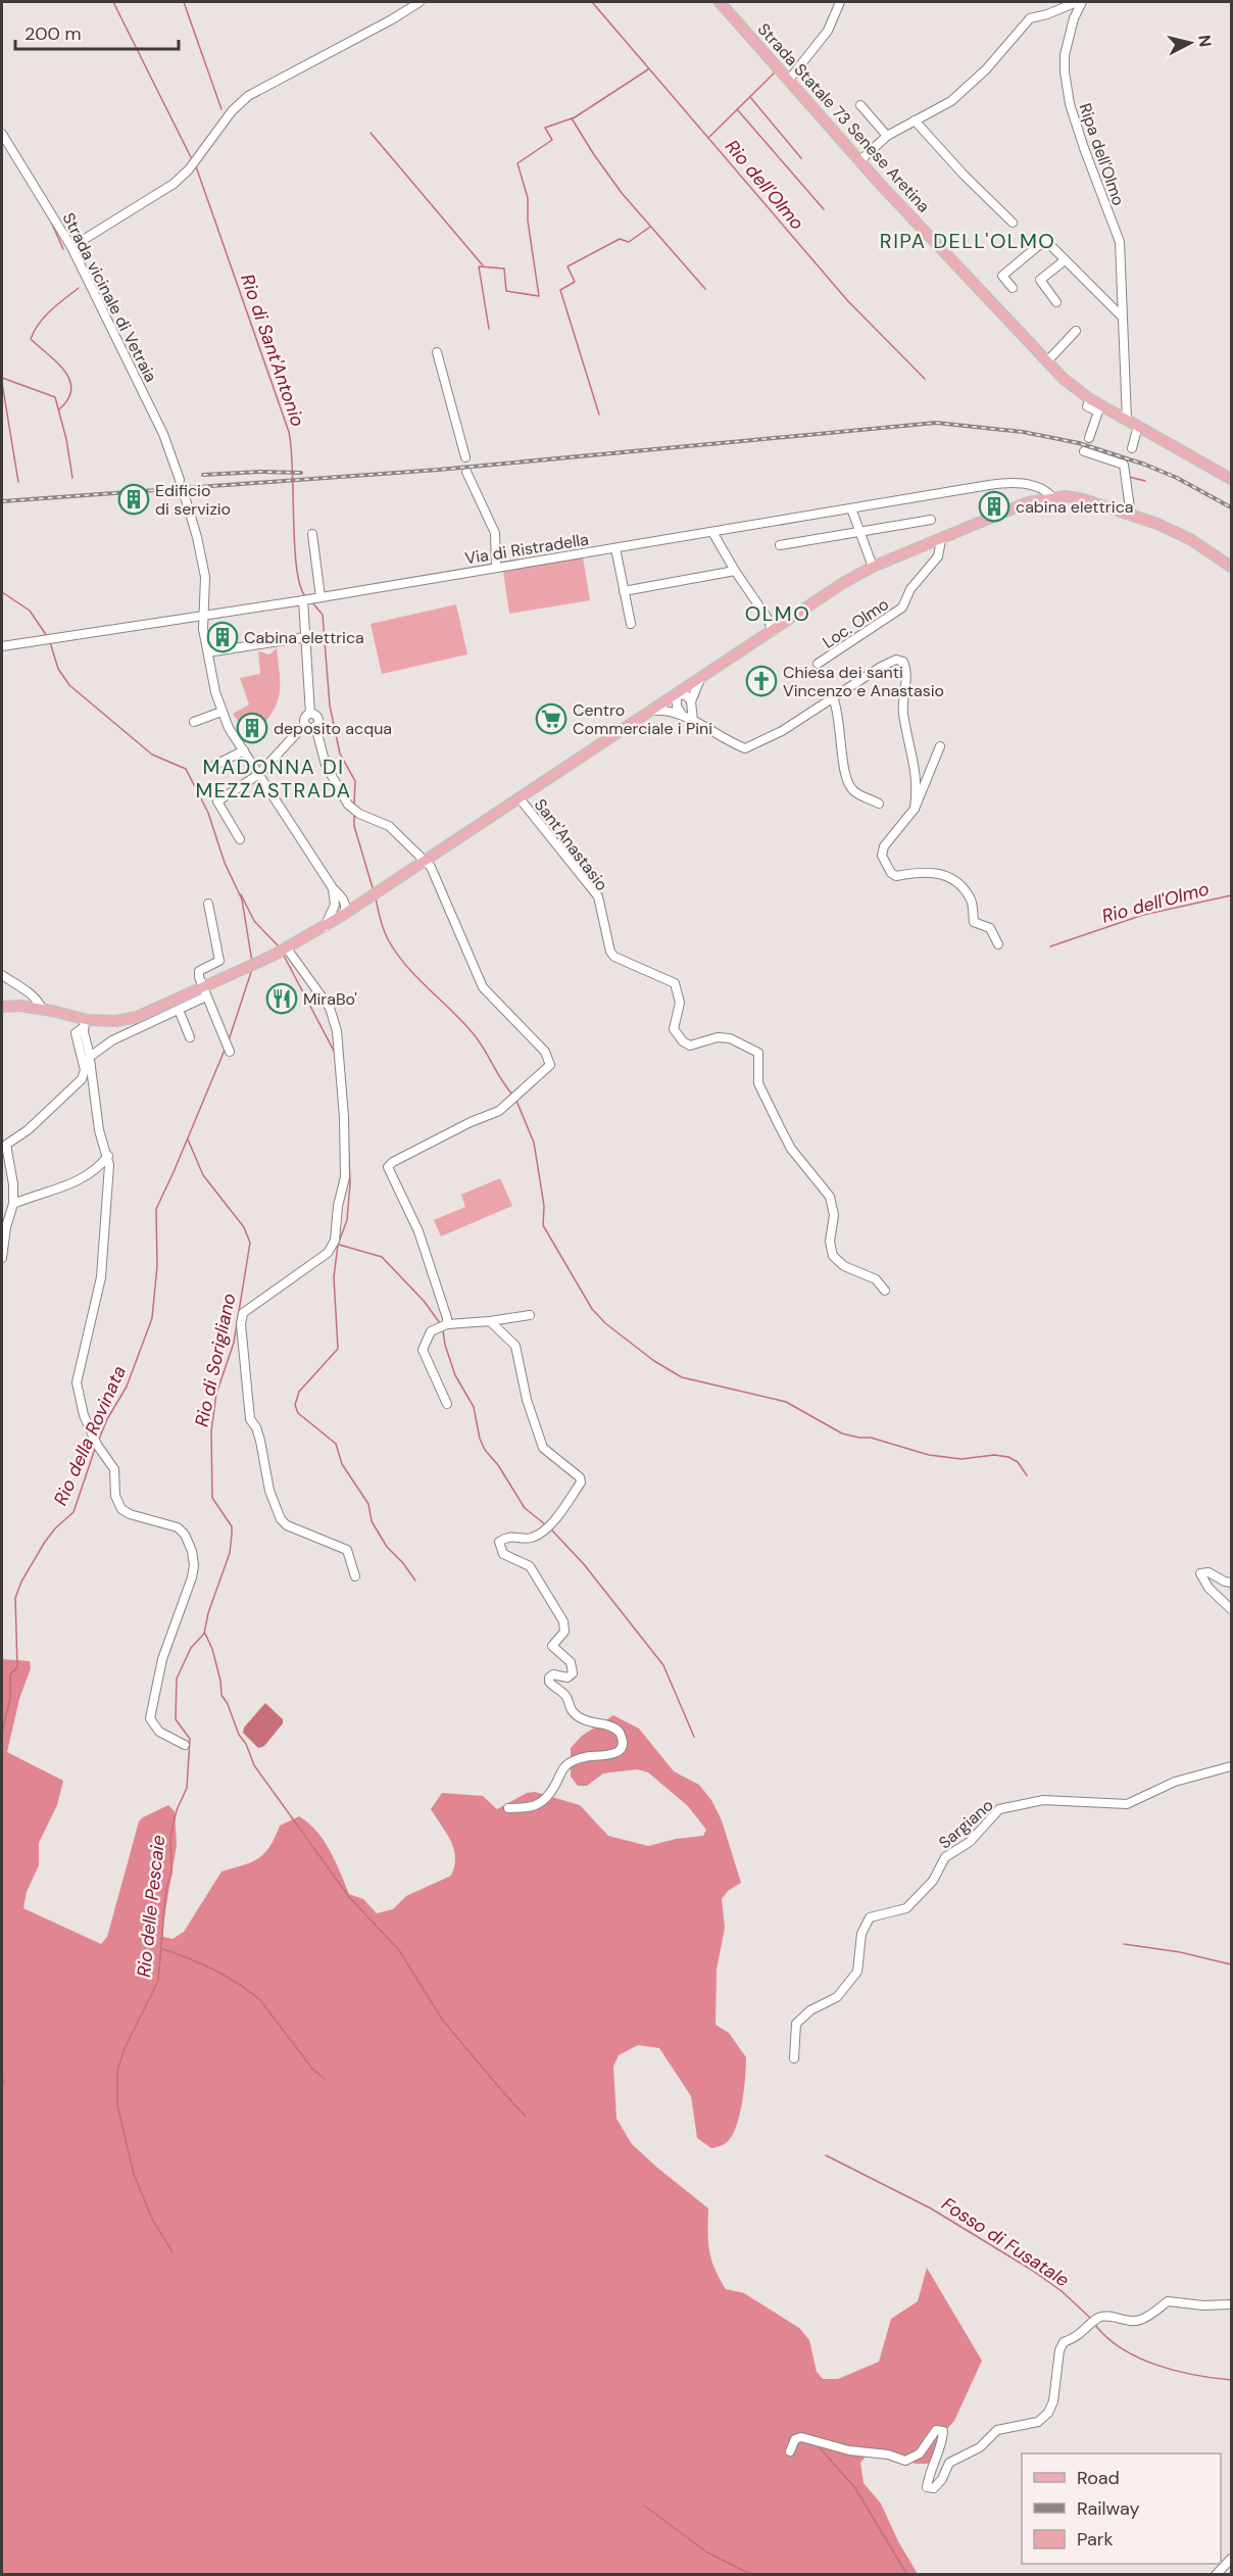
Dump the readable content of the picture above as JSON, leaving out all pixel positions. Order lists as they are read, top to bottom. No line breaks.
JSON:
{"streets":{"main road":["Strada Statale 73 Senese Aretina"],"street":["Ripa dell'Olmo","Strada vicinale di Vetraia","Via di Ristradella","Loc. Olmo","Sant'Anastasio","Sargiano"]},"crossings":[["Strada Statale 73 Senese Aretina","Ripa dell'Olmo"]],"districts":["RIPA DELL'OLMO","OLMO","MADONNA DI MEZZASTRADA"],"water":["Rio dell'Olmo","Rio di Sant'Antonio","Rio di Sorigliano","Rio della Rovinata","Rio delle Pescaie","Fosso di Fusatale"],"places":{"building":["Edificio di servizio","cabina elettrica","Cabina elettrica","deposito acqua"],"church":["Chiesa dei santi Vincenzo e Anastasio"],"supermarket":["Centro Commerciale i Pini"],"restaurant":["MiraBo'"]},"legend":["Road","Railway","Park"],"scale_bar":"200 m","north":"right"}
